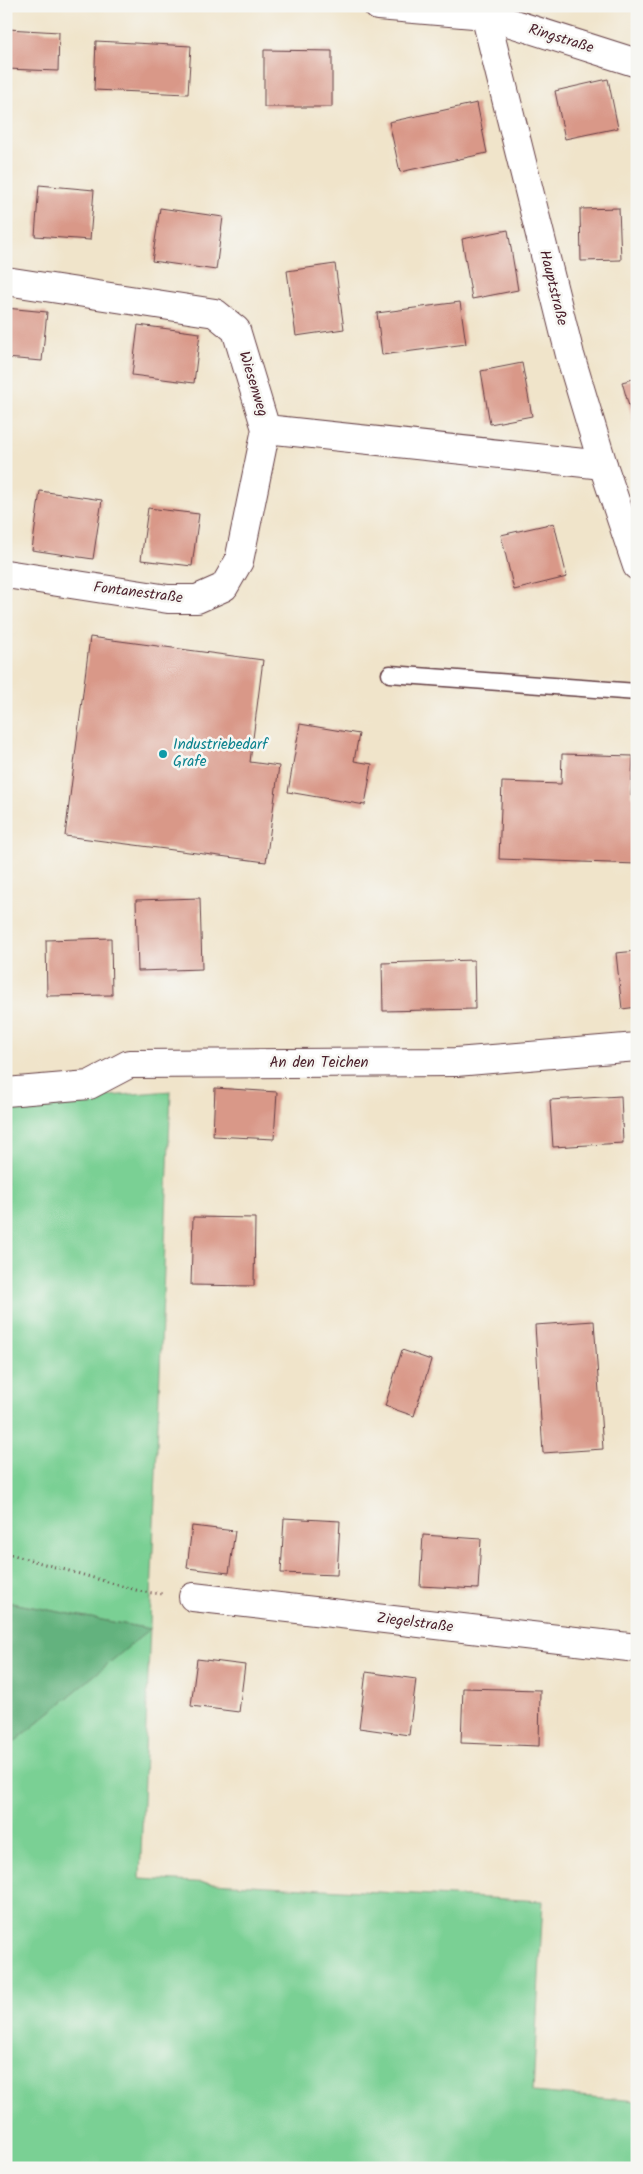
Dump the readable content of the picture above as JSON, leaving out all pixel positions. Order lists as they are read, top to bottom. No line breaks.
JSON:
{"streets":{"street":["Ringstraße","Hauptstraße","Wiesenweg","Fontanestraße","An den Teichen","Ziegelstraße"]},"crossings":[["Ringstraße","Hauptstraße"],["Hauptstraße","Wiesenweg"],["Wiesenweg","Fontanestraße"]],"places":["Industriebedarf Grafe"]}
